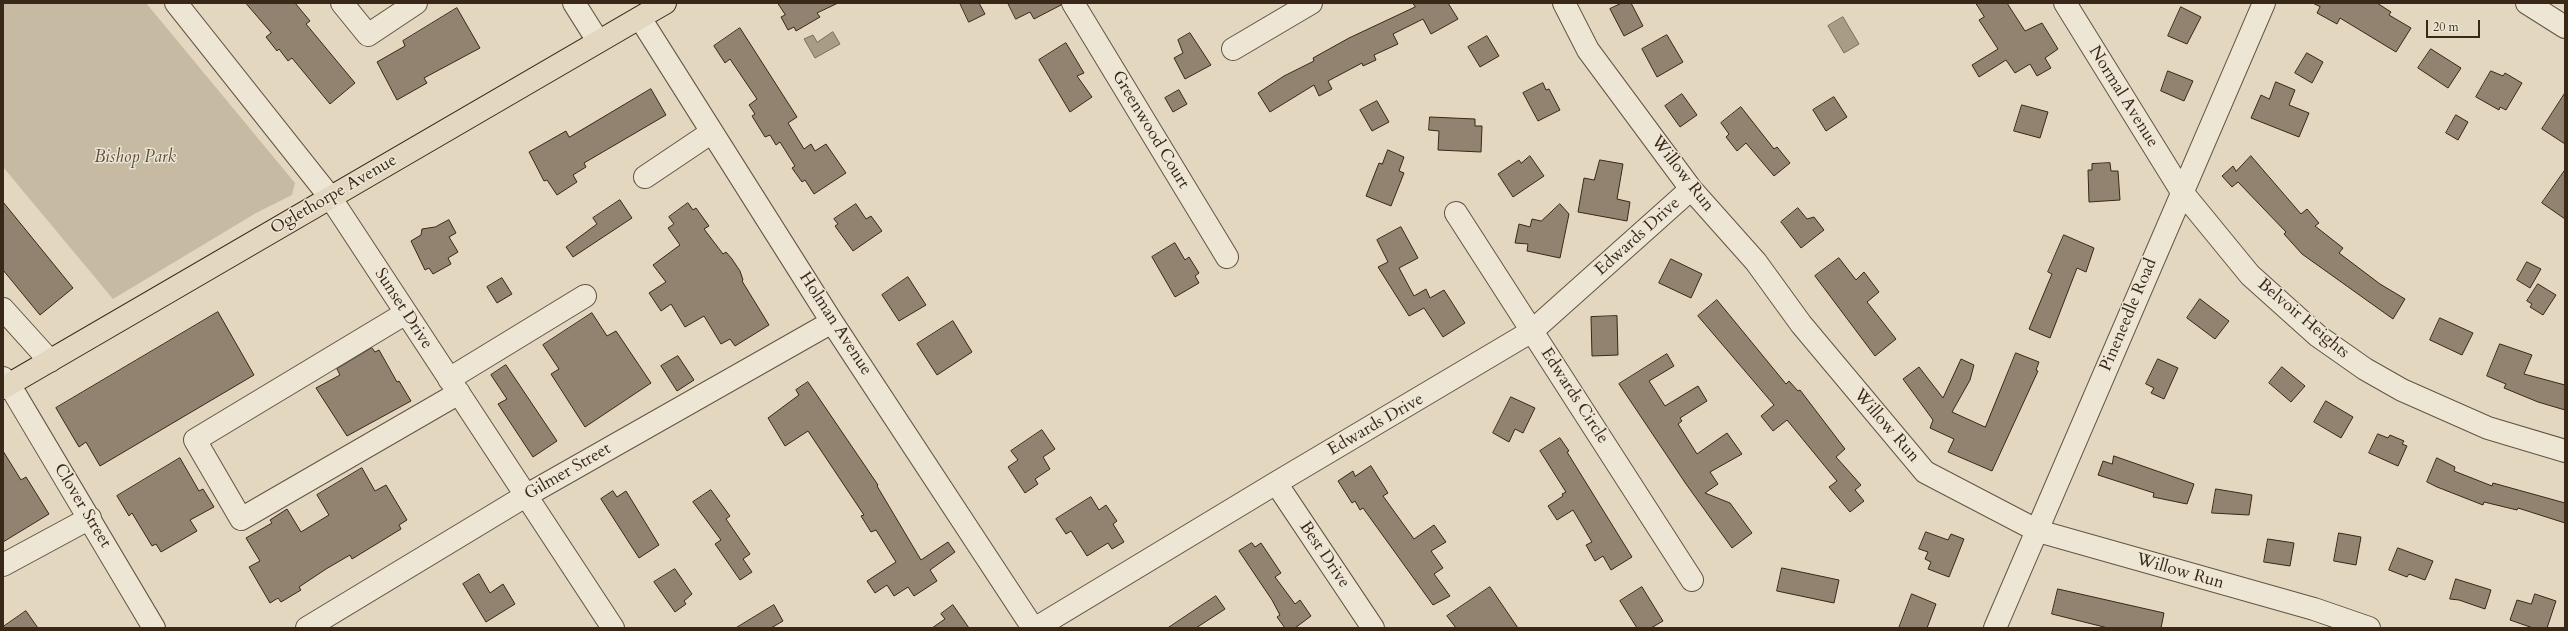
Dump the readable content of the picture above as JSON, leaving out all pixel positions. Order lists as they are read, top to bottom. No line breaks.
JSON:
{"streets":{"main road":["Oglethorpe Avenue"],"street":["Normal Avenue","Greenwood Court","Willow Run","Edwards Drive","Sunset Drive","Pineneedle Road","Belvoir Heights","Holman Avenue","Edwards Circle","Gilmer Street","Clover Street","Best Drive"]},"crossings":[["Normal Avenue","Pineneedle Road"],["Normal Avenue","Belvoir Heights"],["Willow Run","Edwards Drive"],["Willow Run","Pineneedle Road"],["Oglethorpe Avenue","Sunset Drive"],["Oglethorpe Avenue","Holman Avenue"],["Oglethorpe Avenue","Clover Street"],["Edwards Drive","Edwards Circle"],["Edwards Drive","Best Drive"],["Sunset Drive","Gilmer Street"],["Pineneedle Road","Belvoir Heights"],["Holman Avenue","Gilmer Street"]],"parks":["Bishop Park"],"scale_bar":"20 m"}
